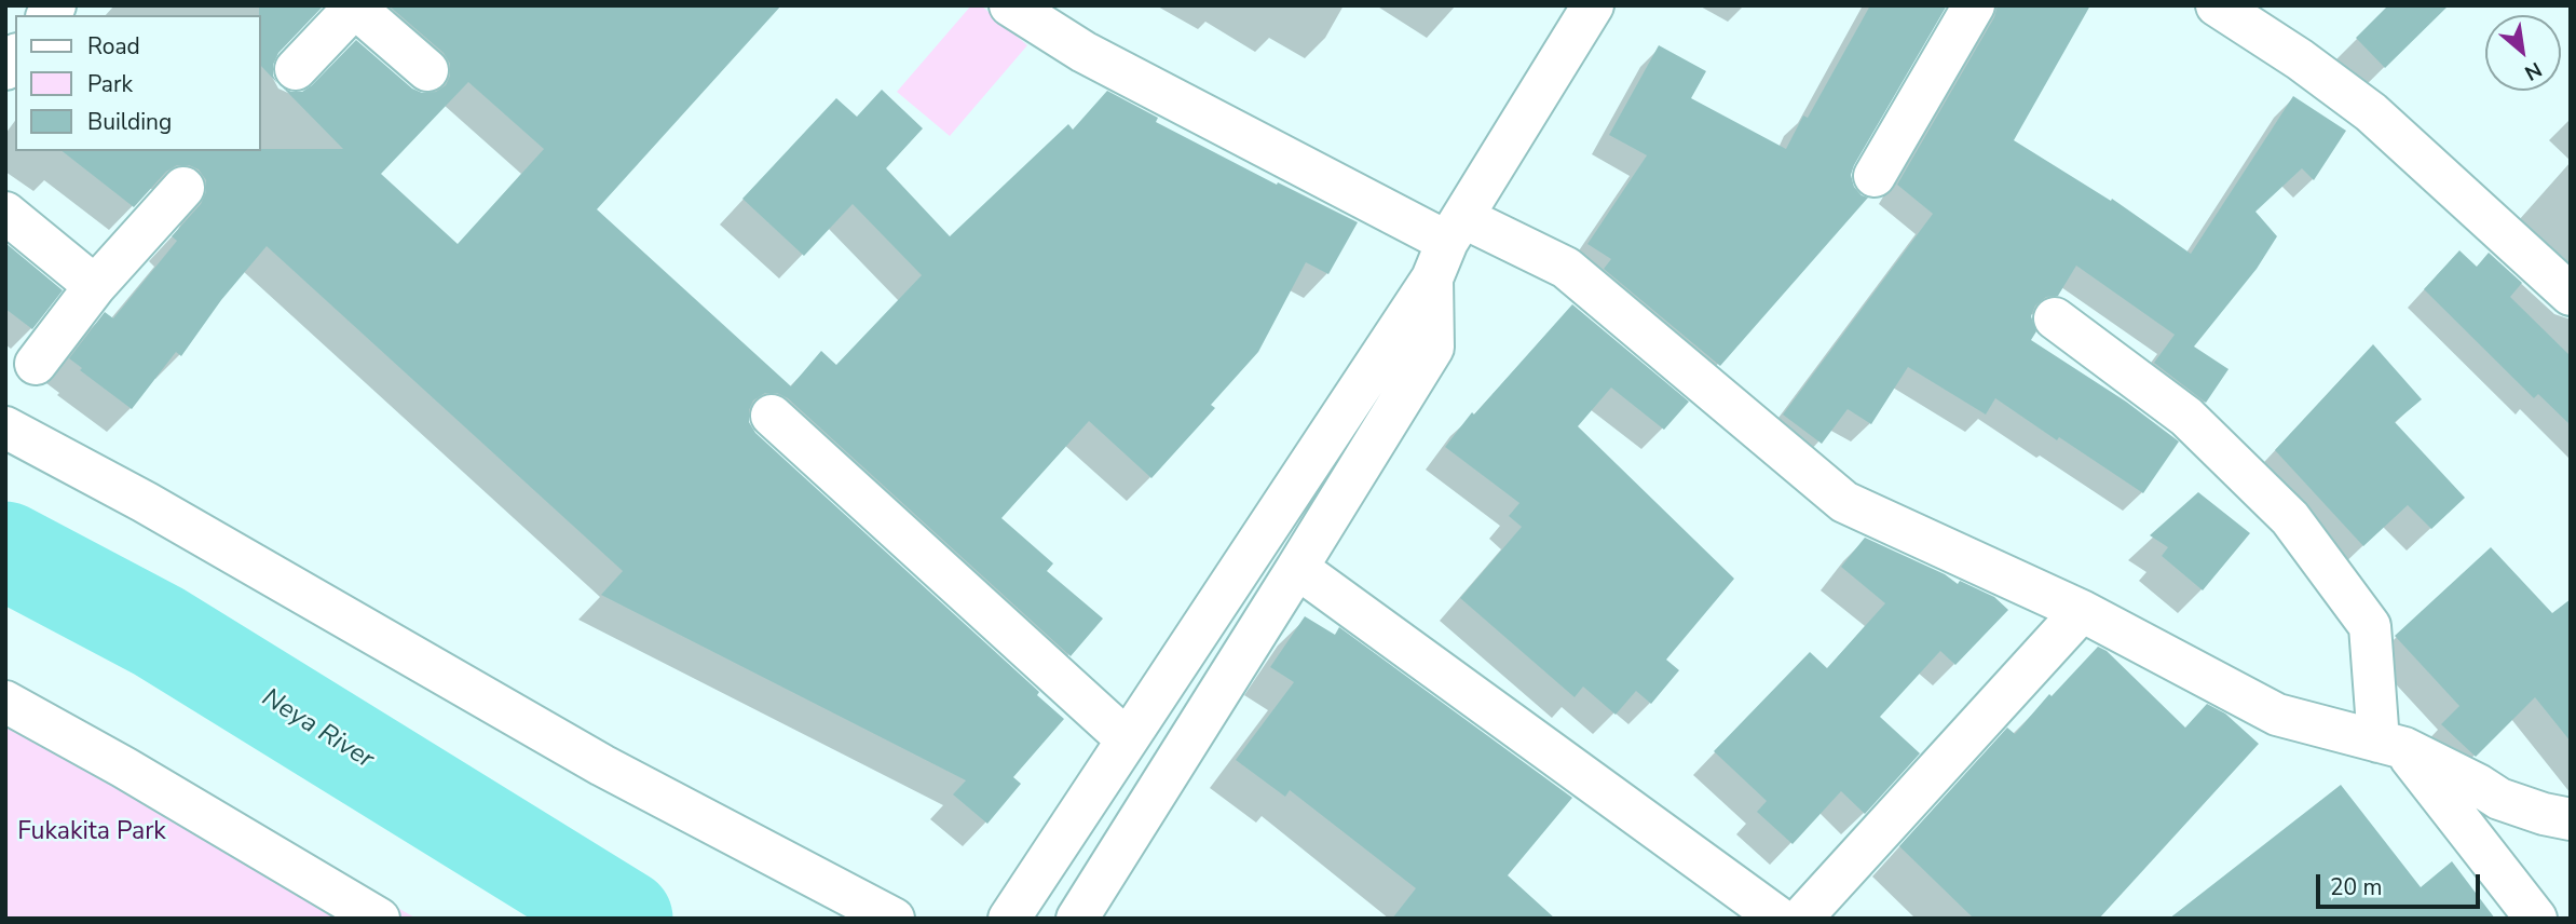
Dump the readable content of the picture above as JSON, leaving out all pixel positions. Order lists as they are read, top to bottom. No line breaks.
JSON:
{"water":["Neya River"],"parks":["Fukakita Park"],"legend":["Road","Park","Building"],"scale_bar":"20 m","north":"bottom right"}
